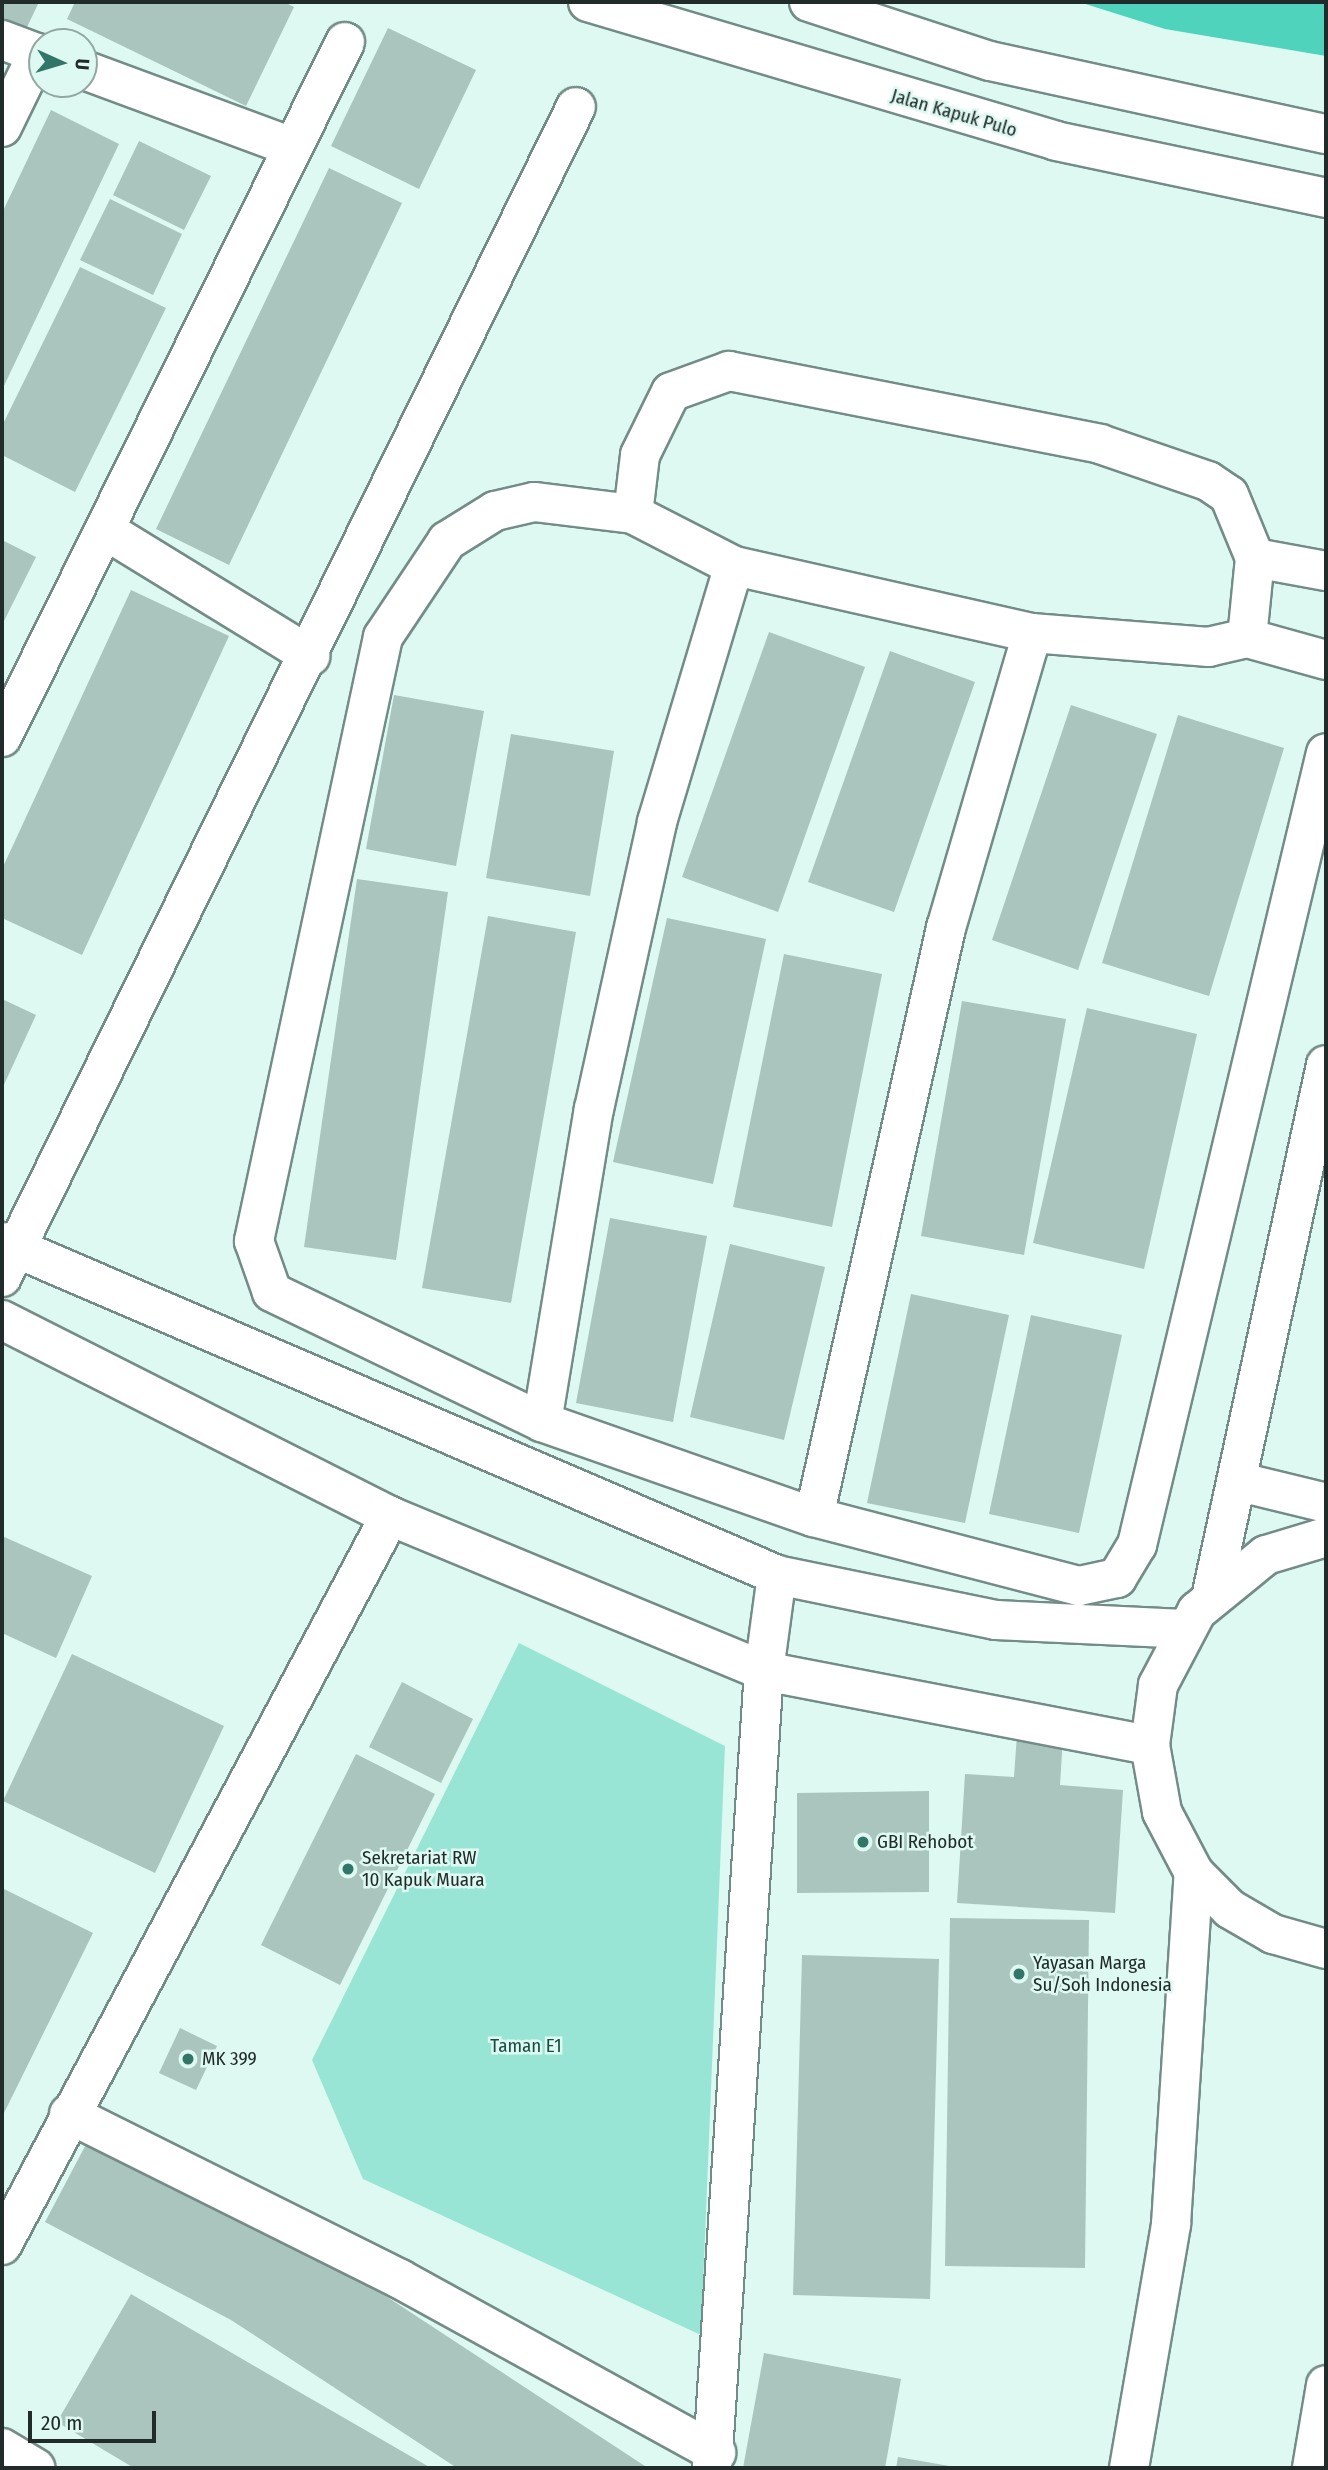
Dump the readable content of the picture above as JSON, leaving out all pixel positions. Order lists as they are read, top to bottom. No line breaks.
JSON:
{"streets":{"street":["Jalan Kapuk Pulo"]},"parks":["Taman E1"],"places":["GBI Rehobot","Sekretariat RW 10 Kapuk Muara","Yayasan Marga Su/Soh Indonesia","MK 399"],"scale_bar":"20 m","north":"right"}
